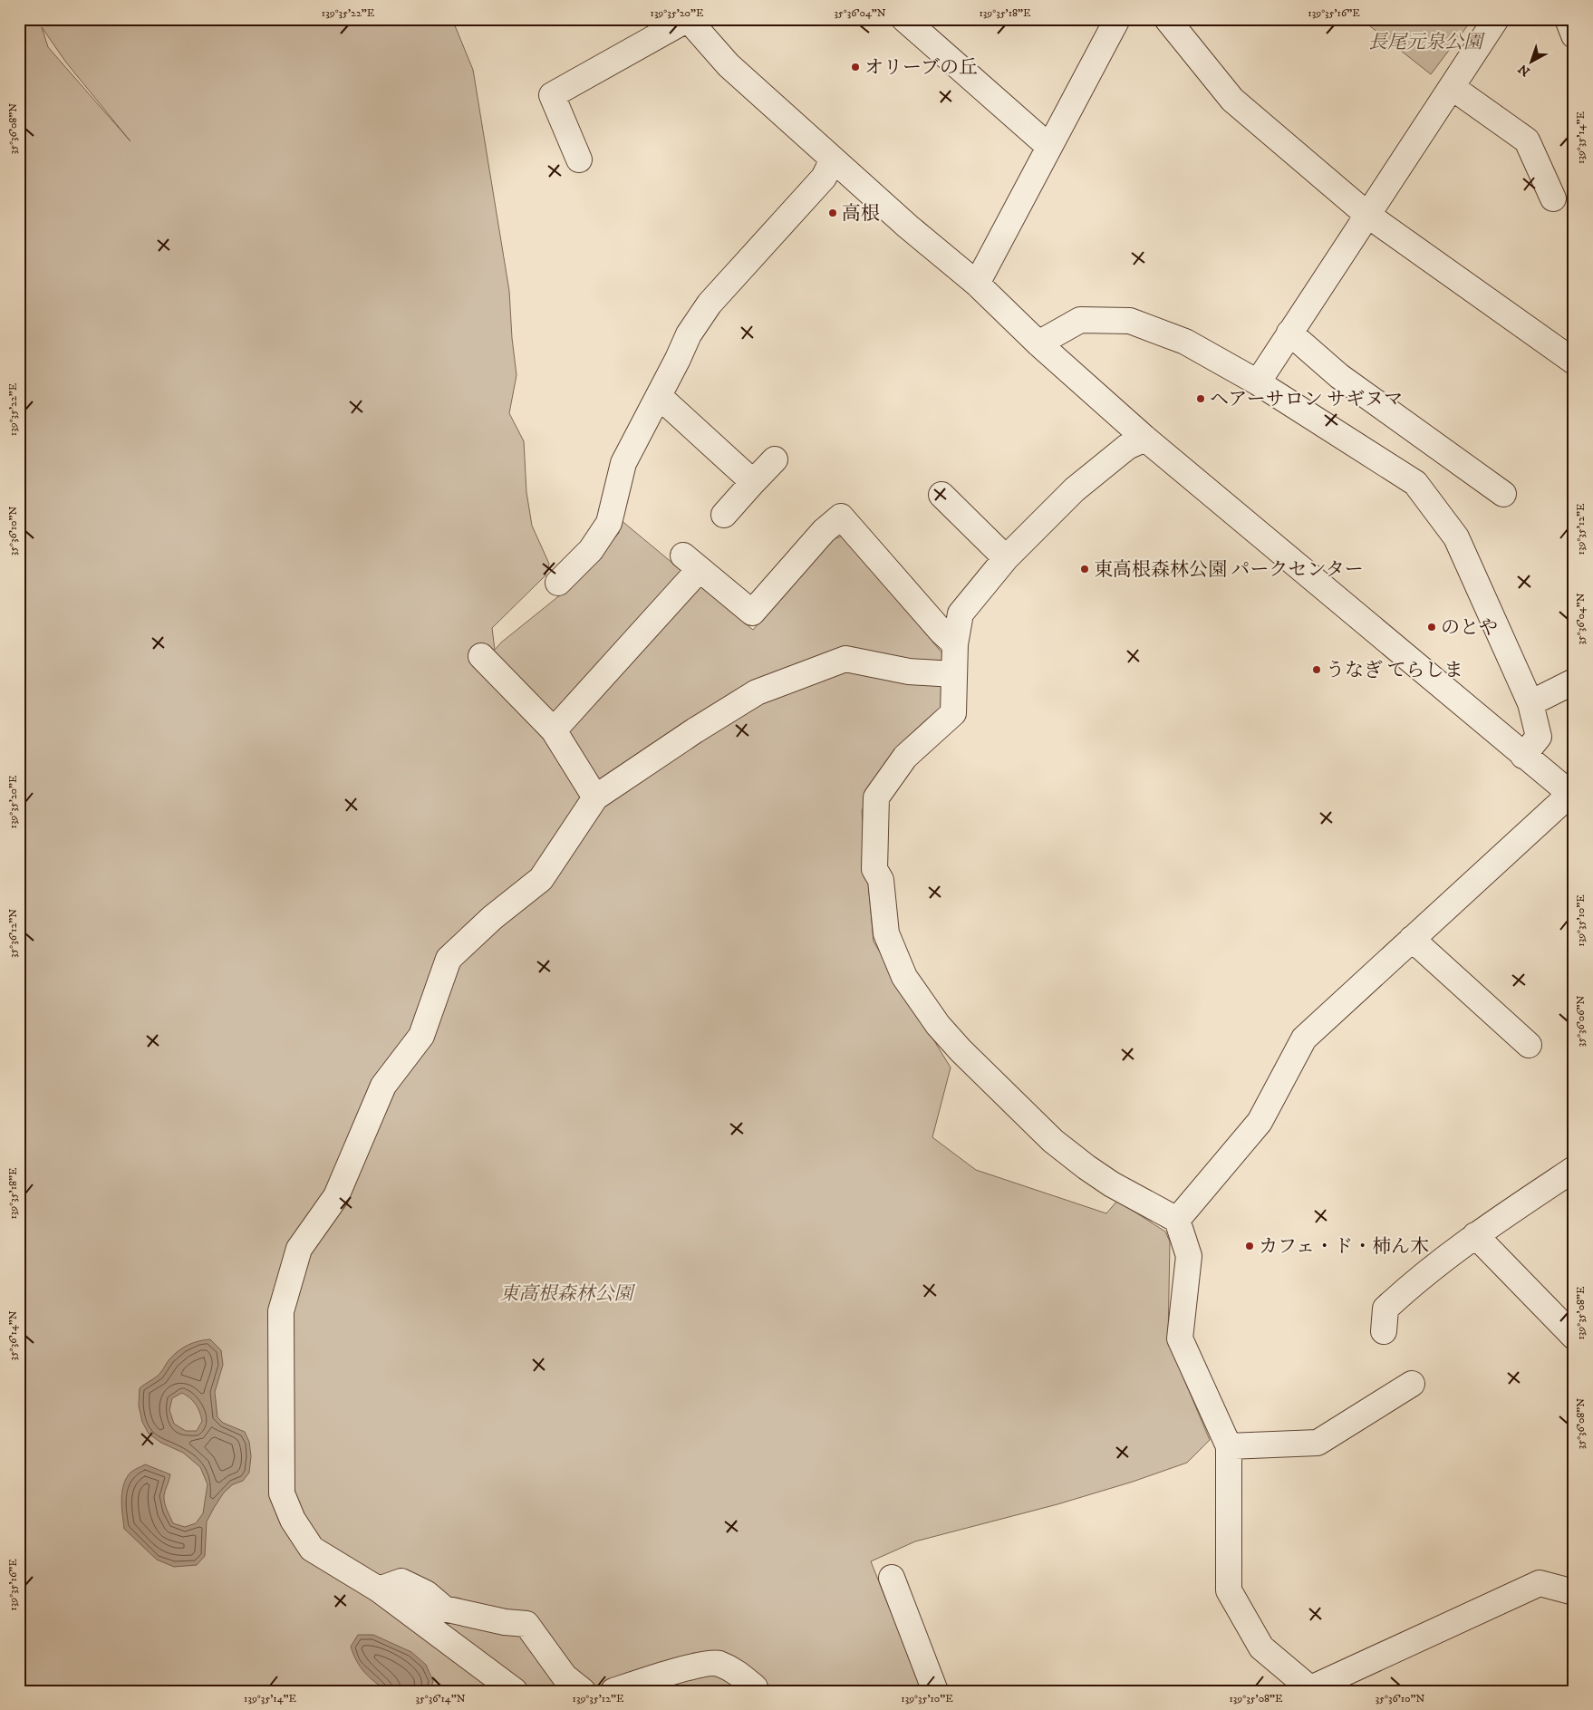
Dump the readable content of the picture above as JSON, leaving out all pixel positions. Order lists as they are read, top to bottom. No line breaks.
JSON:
{"parks":["長尾元泉公園","東高根森林公園"],"places":["オリーブの丘","高根","ヘアーサロン サギヌマ","東高根森林公園 パークセンター","のとや","うなぎ てらしま","カフェ・ド・柿ん木"],"north":"bottom left","coordinates":["139°35'22\"E","139°35'20\"E","35°36'04\"N","139°35'18\"E","139°35'16\"E","35°36'08\"N","139°35'14\"E","139°35'12\"E","35°36'10\"N","139°35'10\"E","35°36'12\"N","35°36'06\"N","139°35'08\"E","35°36'14\"N"]}
